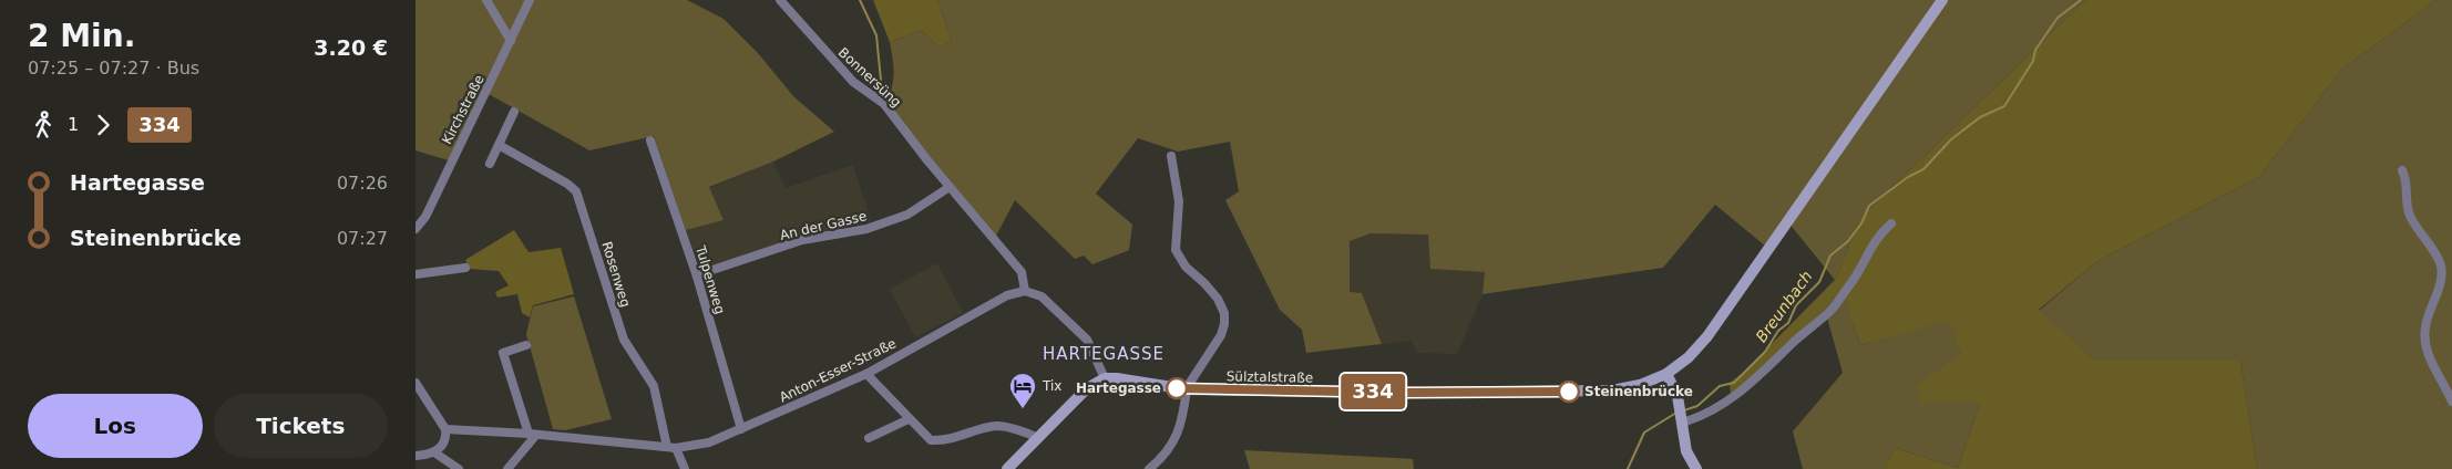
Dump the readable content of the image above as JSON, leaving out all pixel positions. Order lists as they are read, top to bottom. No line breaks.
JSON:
{"streets":{"main road":["Sülztalstraße"],"street":["Bonnersüng","Kirchstraße","An der Gasse","Rosenweg","Tulpenweg","Anton-Esser-Straße"]},"crossings":[["Bonnersüng","An der Gasse"],["Bonnersüng","Anton-Esser-Straße"],["An der Gasse","Tulpenweg"],["Rosenweg","Anton-Esser-Straße"],["Tulpenweg","Anton-Esser-Straße"]],"districts":["HARTEGASSE"],"water":["Breunbach"],"places":{"other":["Hartegasse","Steinenbrücke"],"hotel":["Tix"]},"lines":["bus line 334"],"page":{"heading":["2 Min.","07:25 – 07:27 · Bus","3.20 €"],"on_map":"334","legs":["1","334"],"list":[{"name":"Hartegasse","value":"07:26"},{"name":"Steinenbrücke","value":"07:27"}],"buttons":["Los","Tickets"]}}
